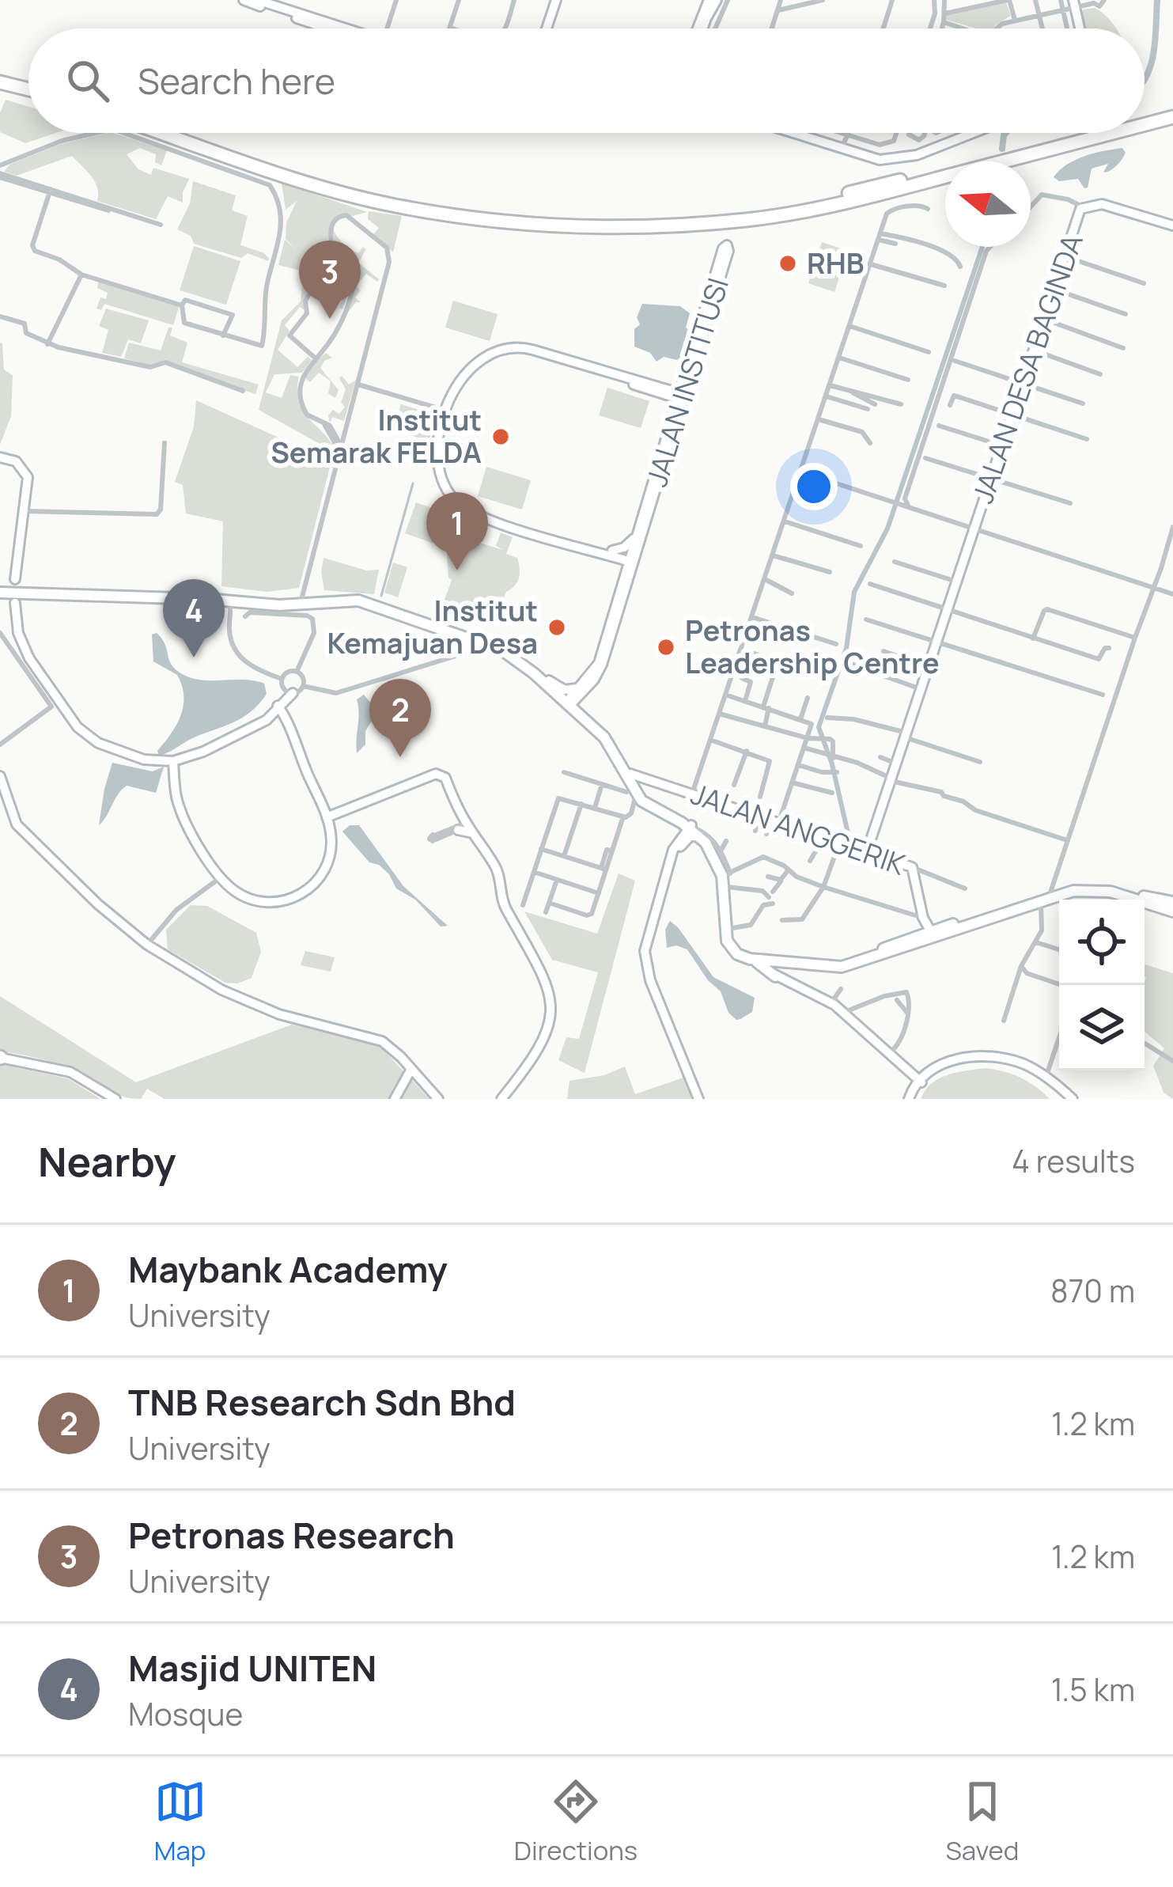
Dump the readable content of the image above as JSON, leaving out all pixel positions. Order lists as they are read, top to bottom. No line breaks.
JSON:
{"streets":{"street":["JALAN DESA BAGINDA","JALAN INSTITUSI","JALAN ANGGERIK"]},"crossings":[["JALAN DESA BAGINDA","JALAN ANGGERIK"]],"places":["RHB","Institut Semarak FELDA","Institut Kemajuan Desa","Petronas Leadership Centre"],"north":"left","page":{"search":"Search here","pins":["3","1","4","2"],"heading":["Nearby","4 results"],"list":[{"mark":"1","name":"Maybank Academy","note":"University","value":"870 m"},{"mark":"2","name":"TNB Research Sdn Bhd","note":"University","value":"1.2 km"},{"mark":"3","name":"Petronas Research","note":"University","value":"1.2 km"},{"mark":"4","name":"Masjid UNITEN","note":"Mosque","value":"1.5 km"}],"nav":["Map","Directions","Saved"]}}
